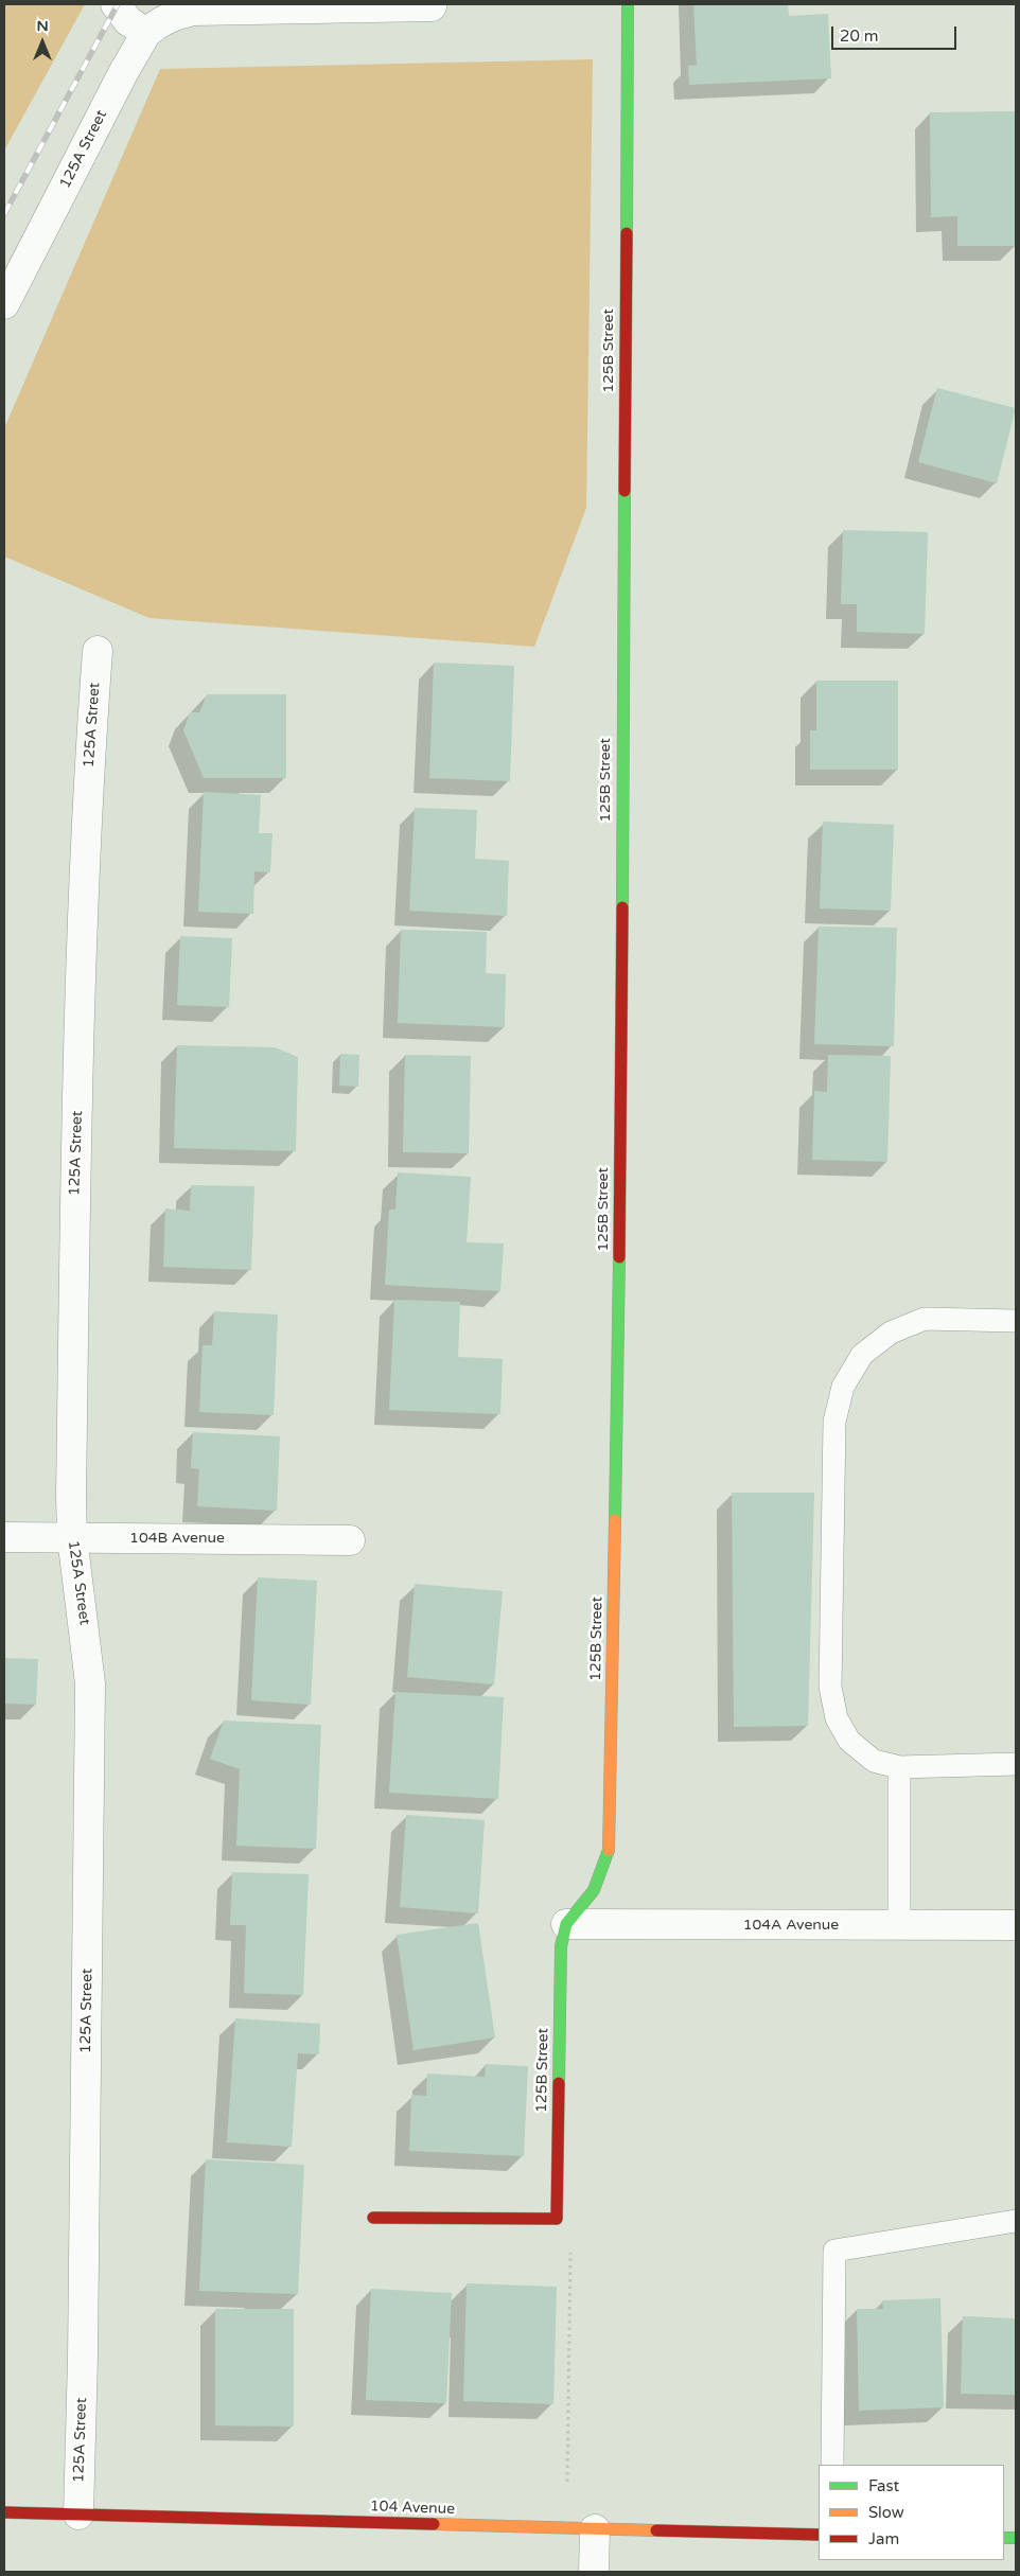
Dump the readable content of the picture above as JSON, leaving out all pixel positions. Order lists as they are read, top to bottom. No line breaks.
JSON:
{"streets":{"street":["125A Street","125B Street","104B Avenue","104A Avenue","104 Avenue"]},"crossings":[["125A Street","104B Avenue"],["125A Street","104 Avenue"],["125B Street","104A Avenue"]],"legend":["Fast","Slow","Jam"],"scale_bar":"20 m","north":"top"}
